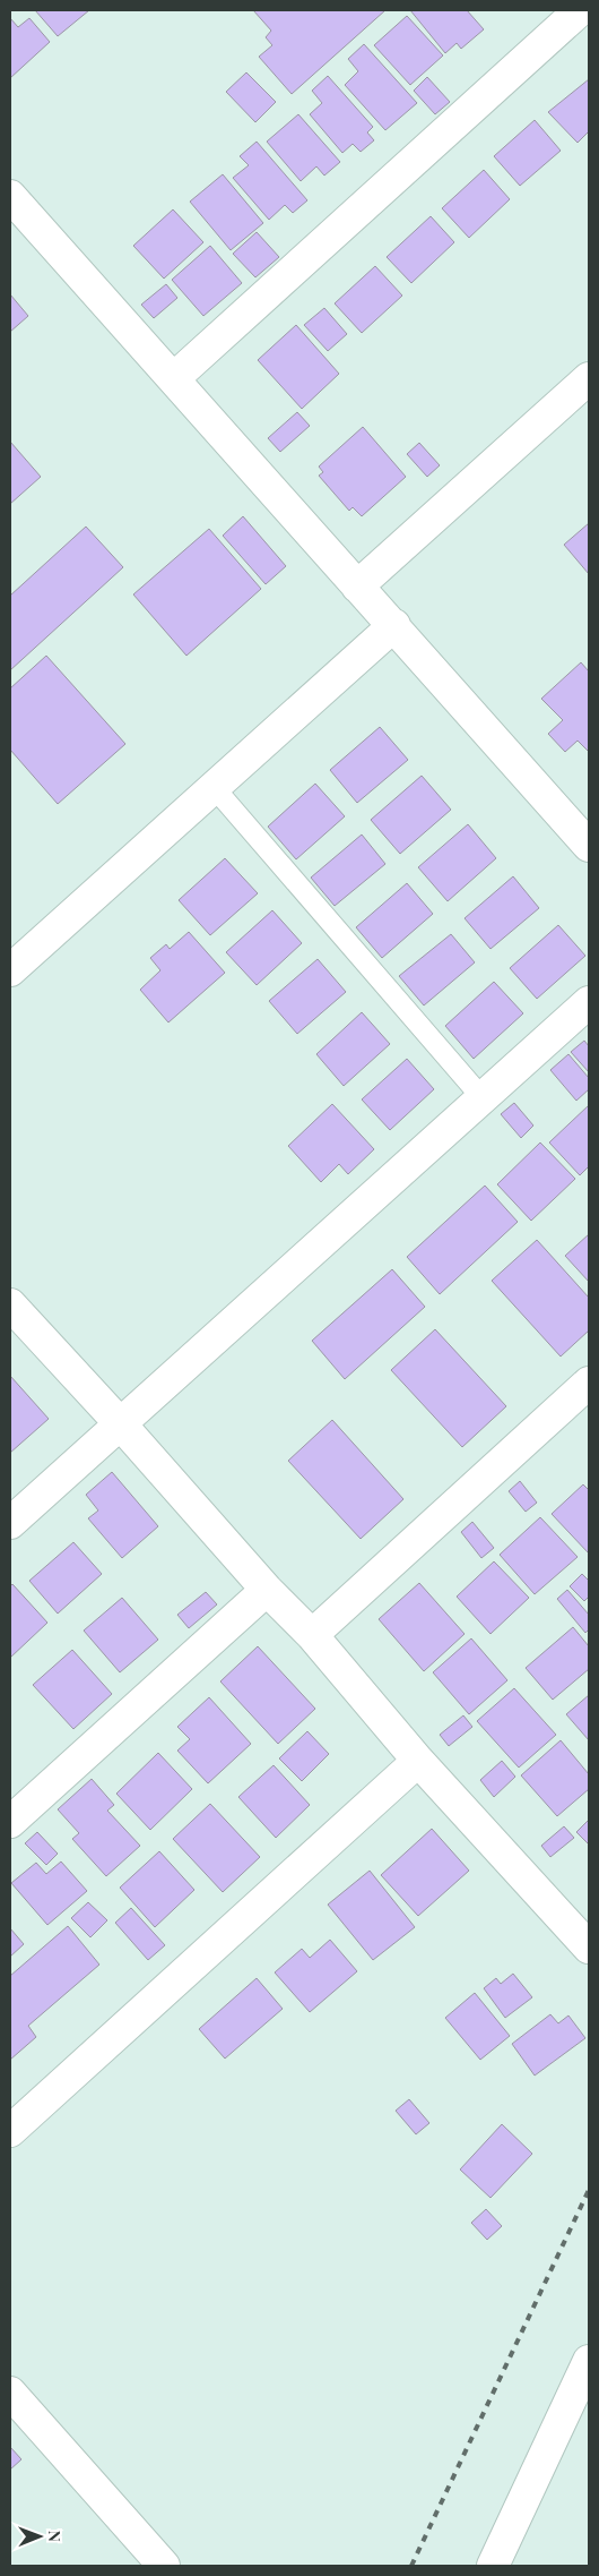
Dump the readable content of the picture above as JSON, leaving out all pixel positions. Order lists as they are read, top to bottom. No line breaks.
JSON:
{"north":"right"}
